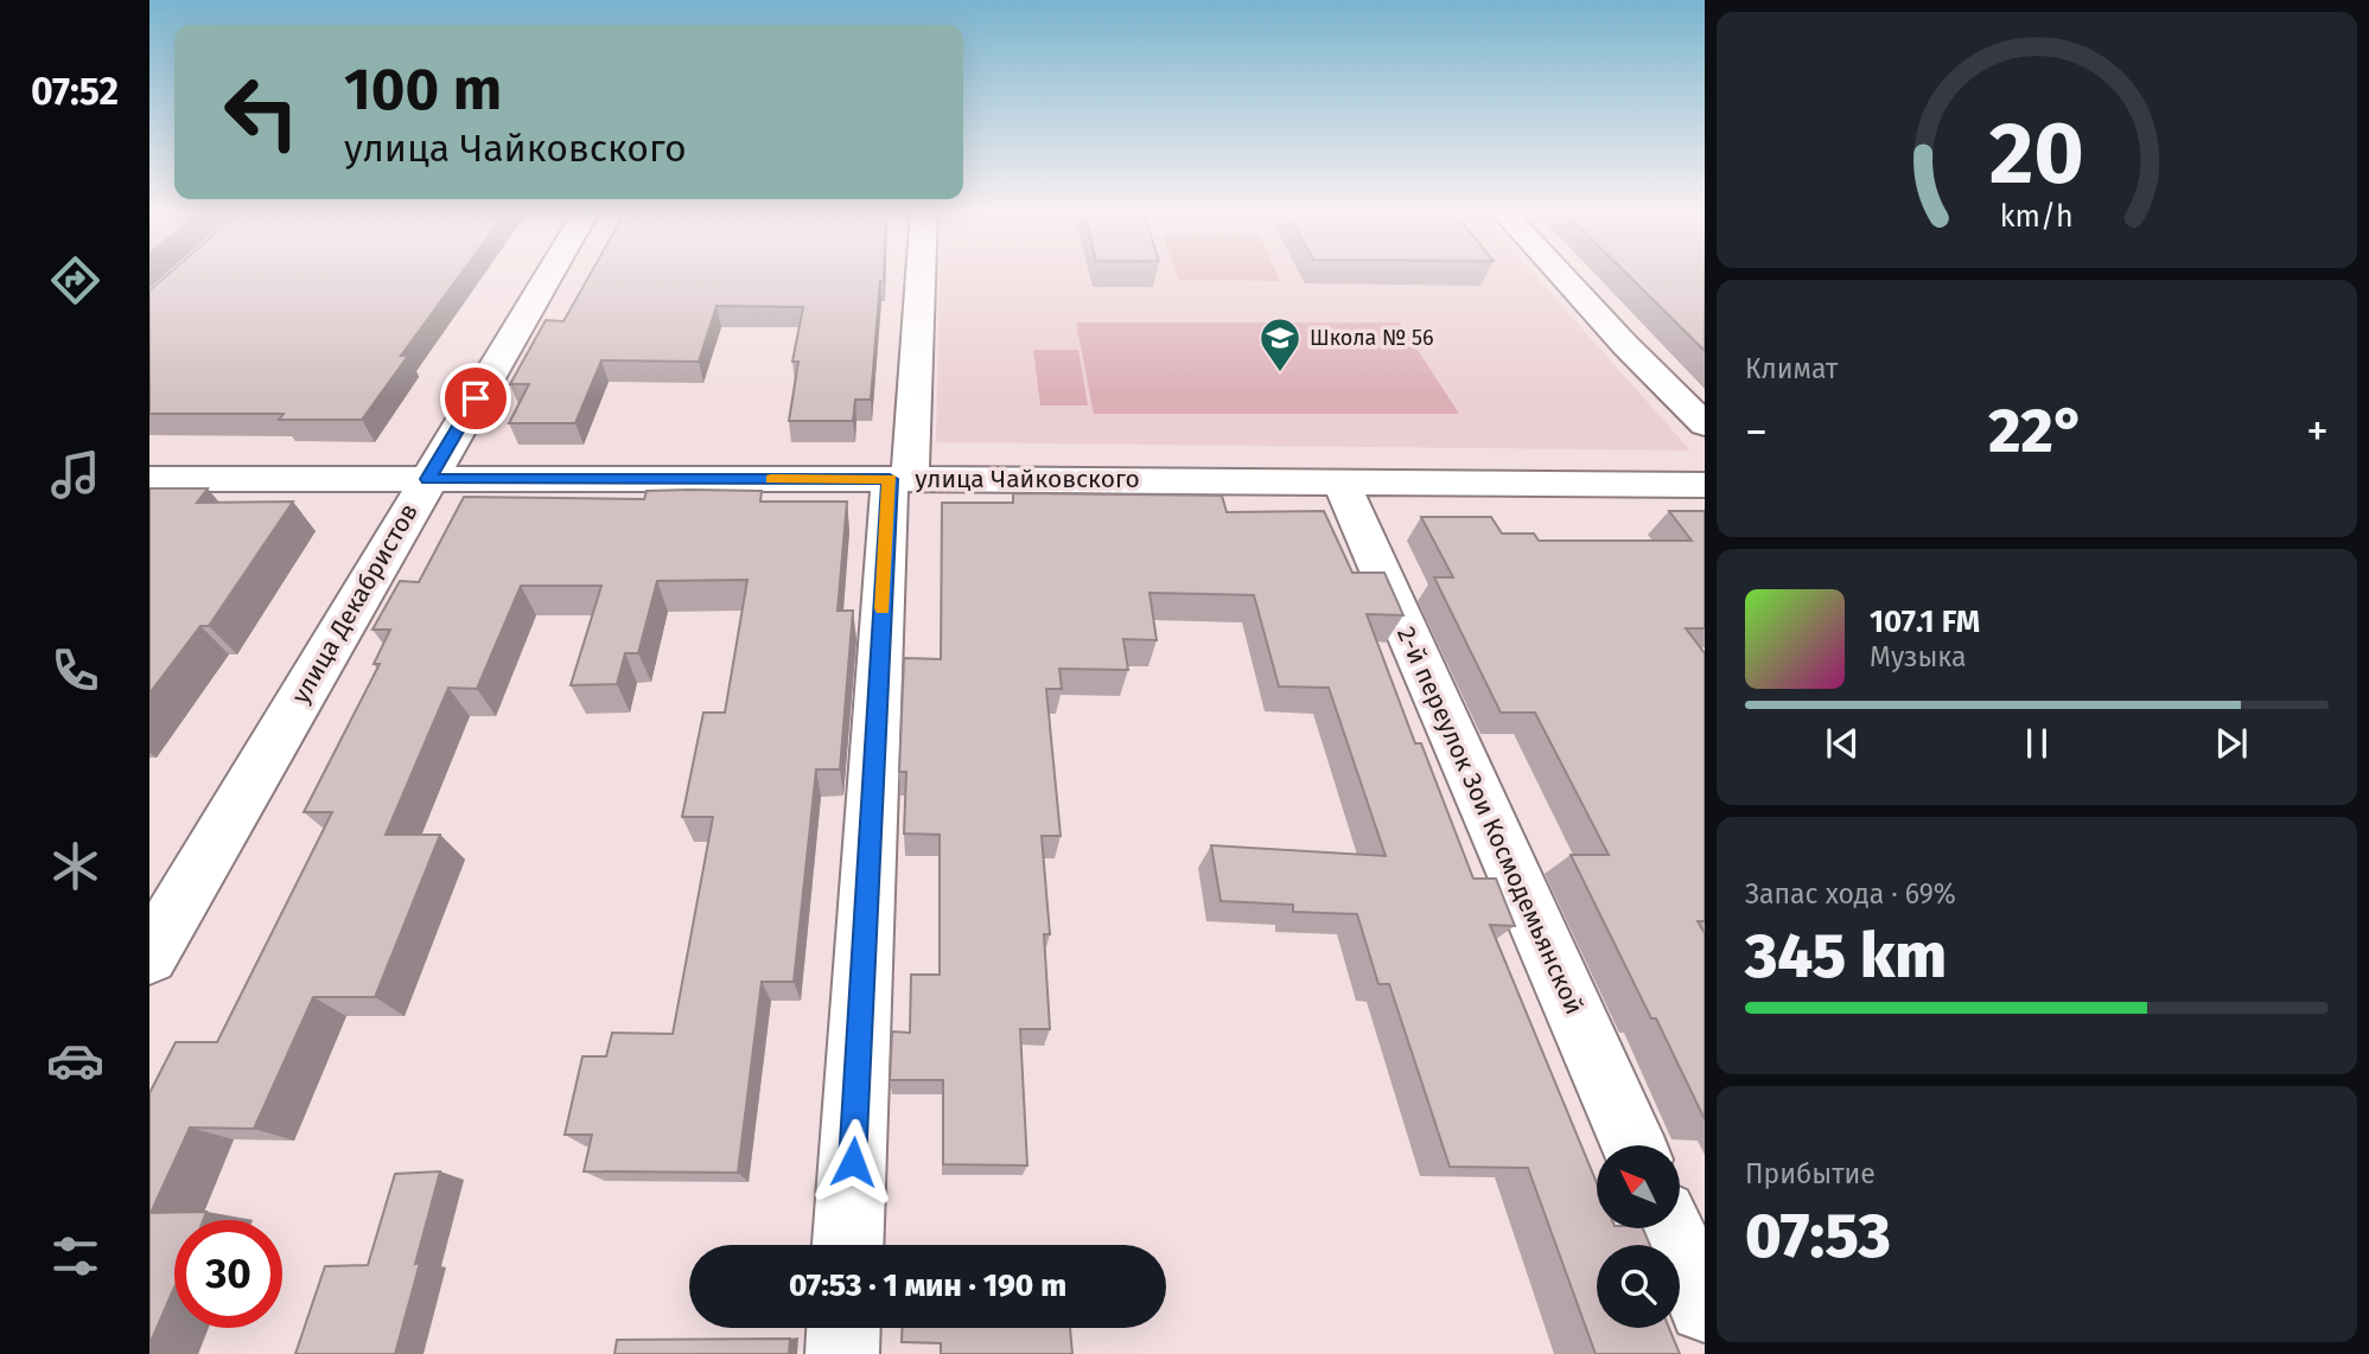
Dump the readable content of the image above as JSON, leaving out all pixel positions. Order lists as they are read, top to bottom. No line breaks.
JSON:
{"streets":{"street":["улица Чайковского","улица Декабристов","2-й переулок Зои Космодемьянской"]},"crossings":[["улица Чайковского","улица Декабристов"],["улица Чайковского","2-й переулок Зои Космодемьянской"]],"places":{"school or university":["Школа № 56"]},"north":"top left","page":{"tabs":"07:52","turn":["100 m","улица Чайковского"],"tile":["Климат",["Запас хода · 69%","345 km"],["Прибытие","07:53"]],"heat":["−","22°","+"],"song":["107.1 FM","Музыка"],"limit":"30","trip":"07:53 · 1 мин · 190 m","gauge":["20","km/h"]}}
